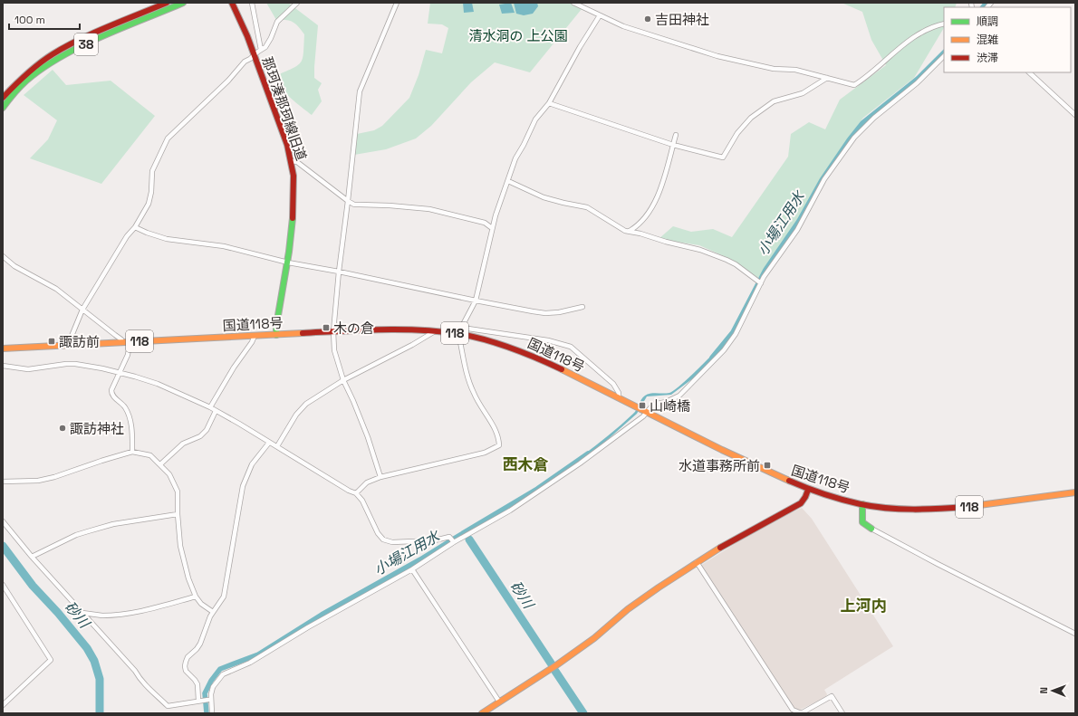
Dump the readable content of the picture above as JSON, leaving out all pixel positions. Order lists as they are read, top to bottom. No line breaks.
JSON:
{"streets":{"main road":["38","那珂湊那珂線旧道","国道118号","118"]},"crossings":[["那珂湊那珂線旧道","国道118号"]],"districts":["西木倉","上河内"],"water":["小場江用水","砂川"],"parks":["清水洞の 上公園"],"places":{"other":["吉田神社","諏訪神社"],"transit":["木の倉","諏訪前","山崎橋","水道事務所前"]},"legend":["順調","混雑","渋滞"],"scale_bar":"100 m","north":"left"}
